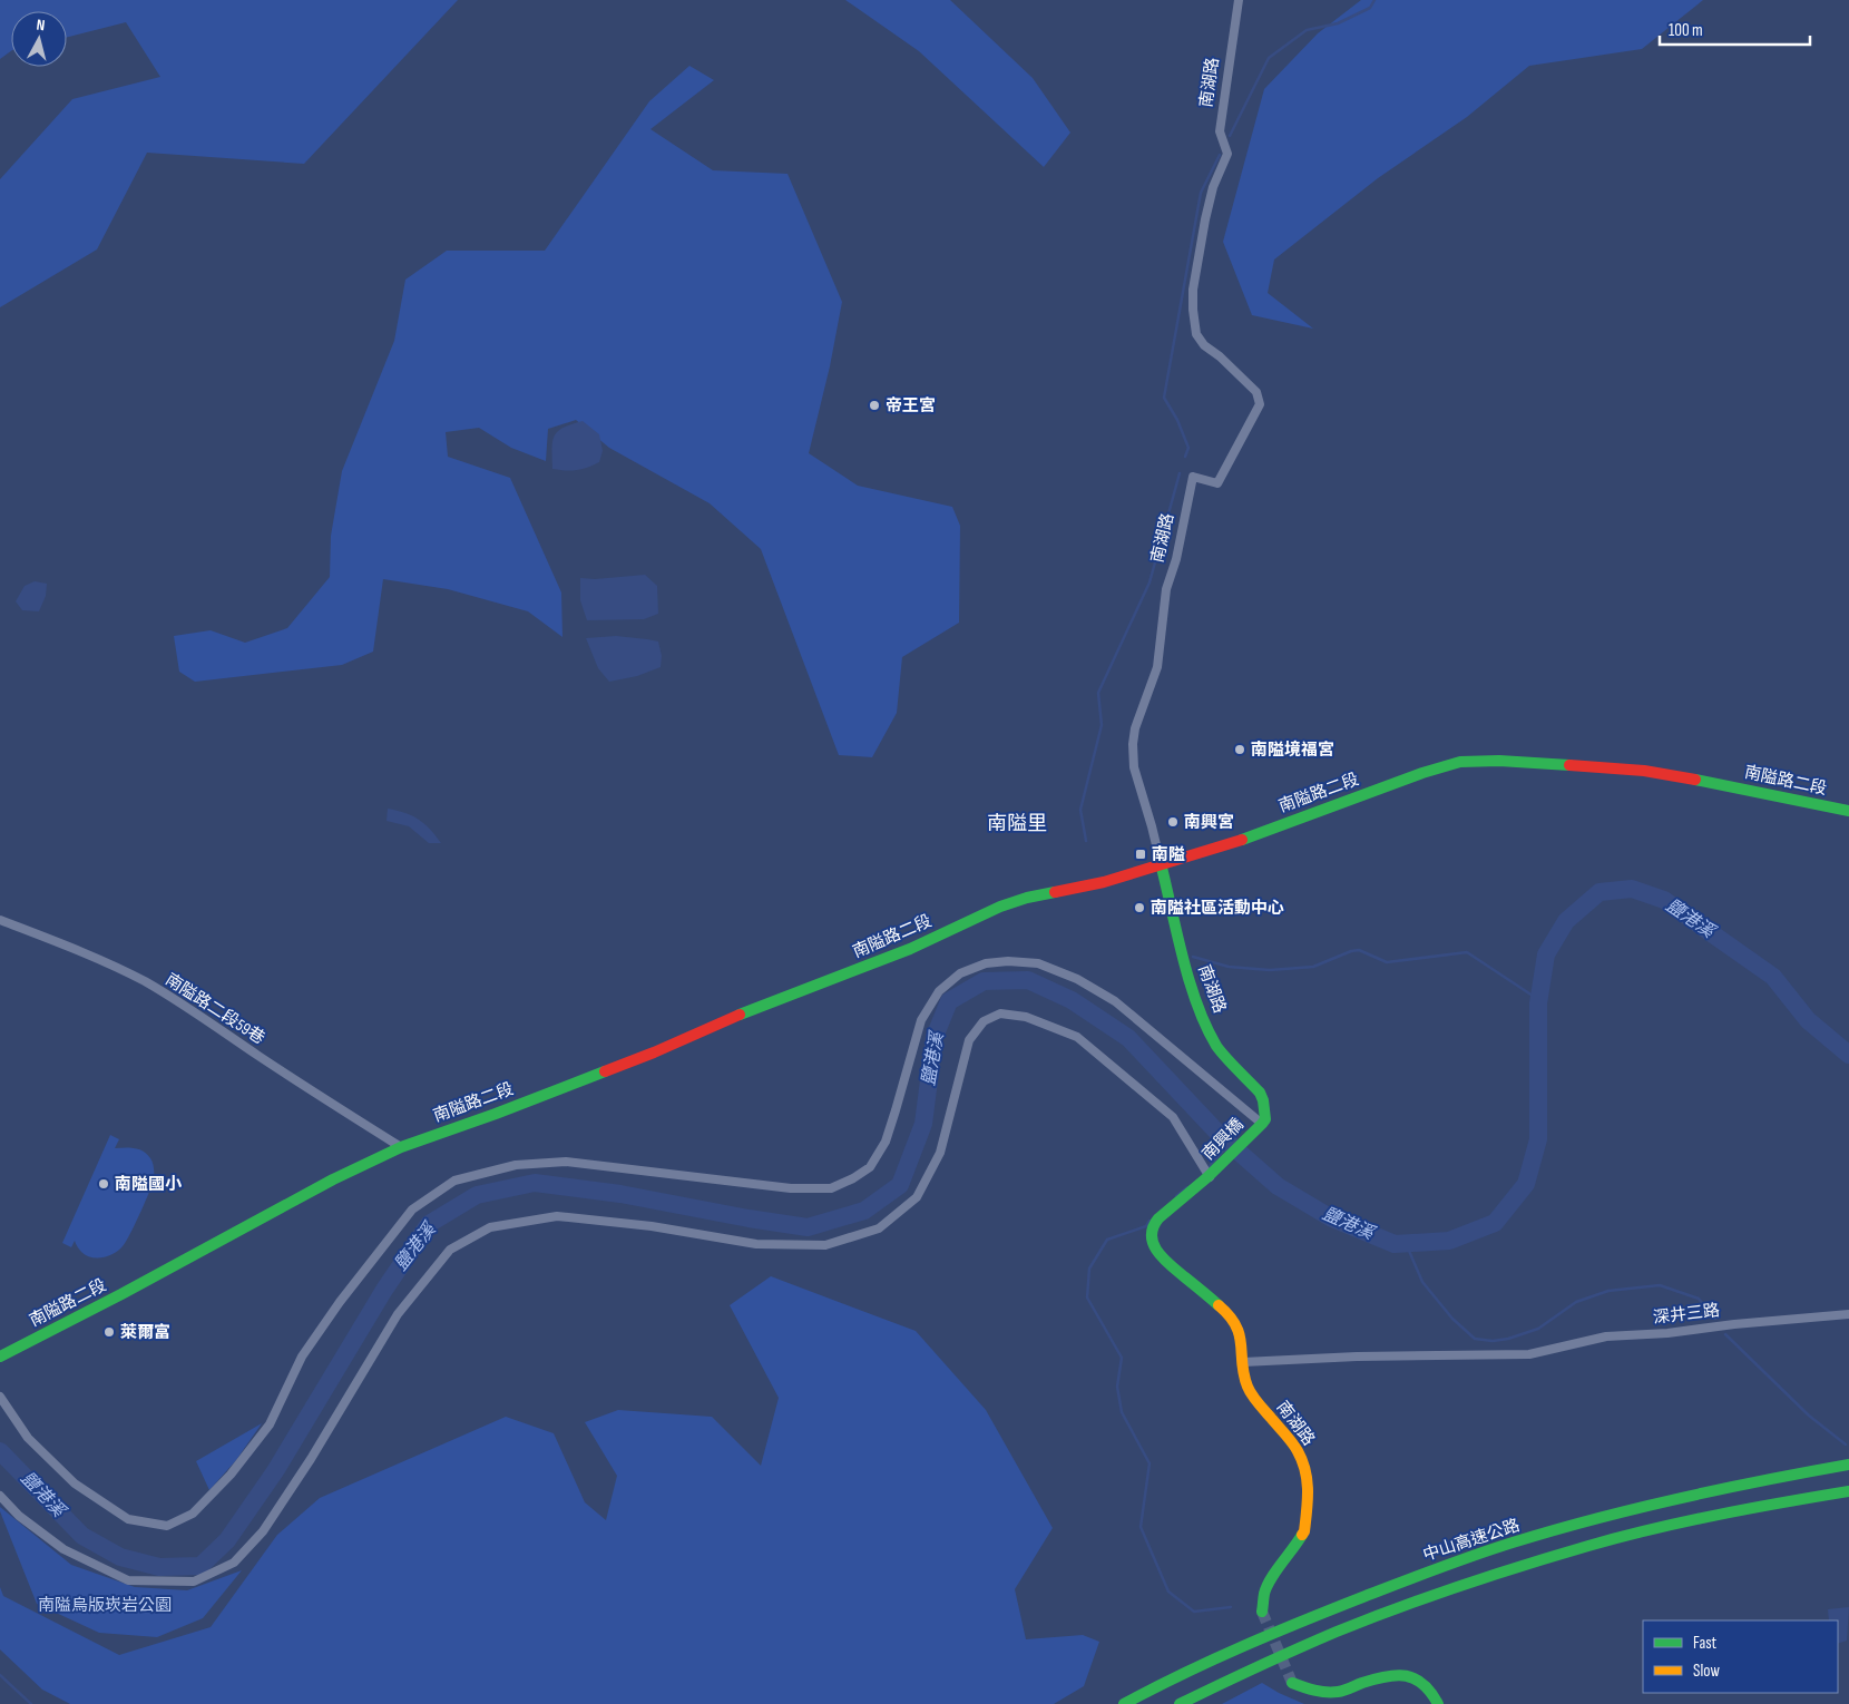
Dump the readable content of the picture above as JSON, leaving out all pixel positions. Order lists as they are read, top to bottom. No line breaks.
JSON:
{"streets":{"main road":["南湖路","南隘路二段","南興橋","中山高速公路"],"street":["南隘路二段59巷","深井三路"]},"crossings":[["南湖路","南隘路二段"],["南湖路","南興橋"],["南湖路","深井三路"],["南隘路二段","南隘路二段59巷"]],"districts":["南隘里"],"water":["鹽港溪"],"parks":["南隘烏版崁岩公園"],"places":{"other":["帝王宮","南隘境福宮","南興宮","南隘社區活動中心","南隘國小","萊爾富"],"transit":["南隘"]},"legend":["Fast","Slow"],"scale_bar":"100 m","north":"top"}
